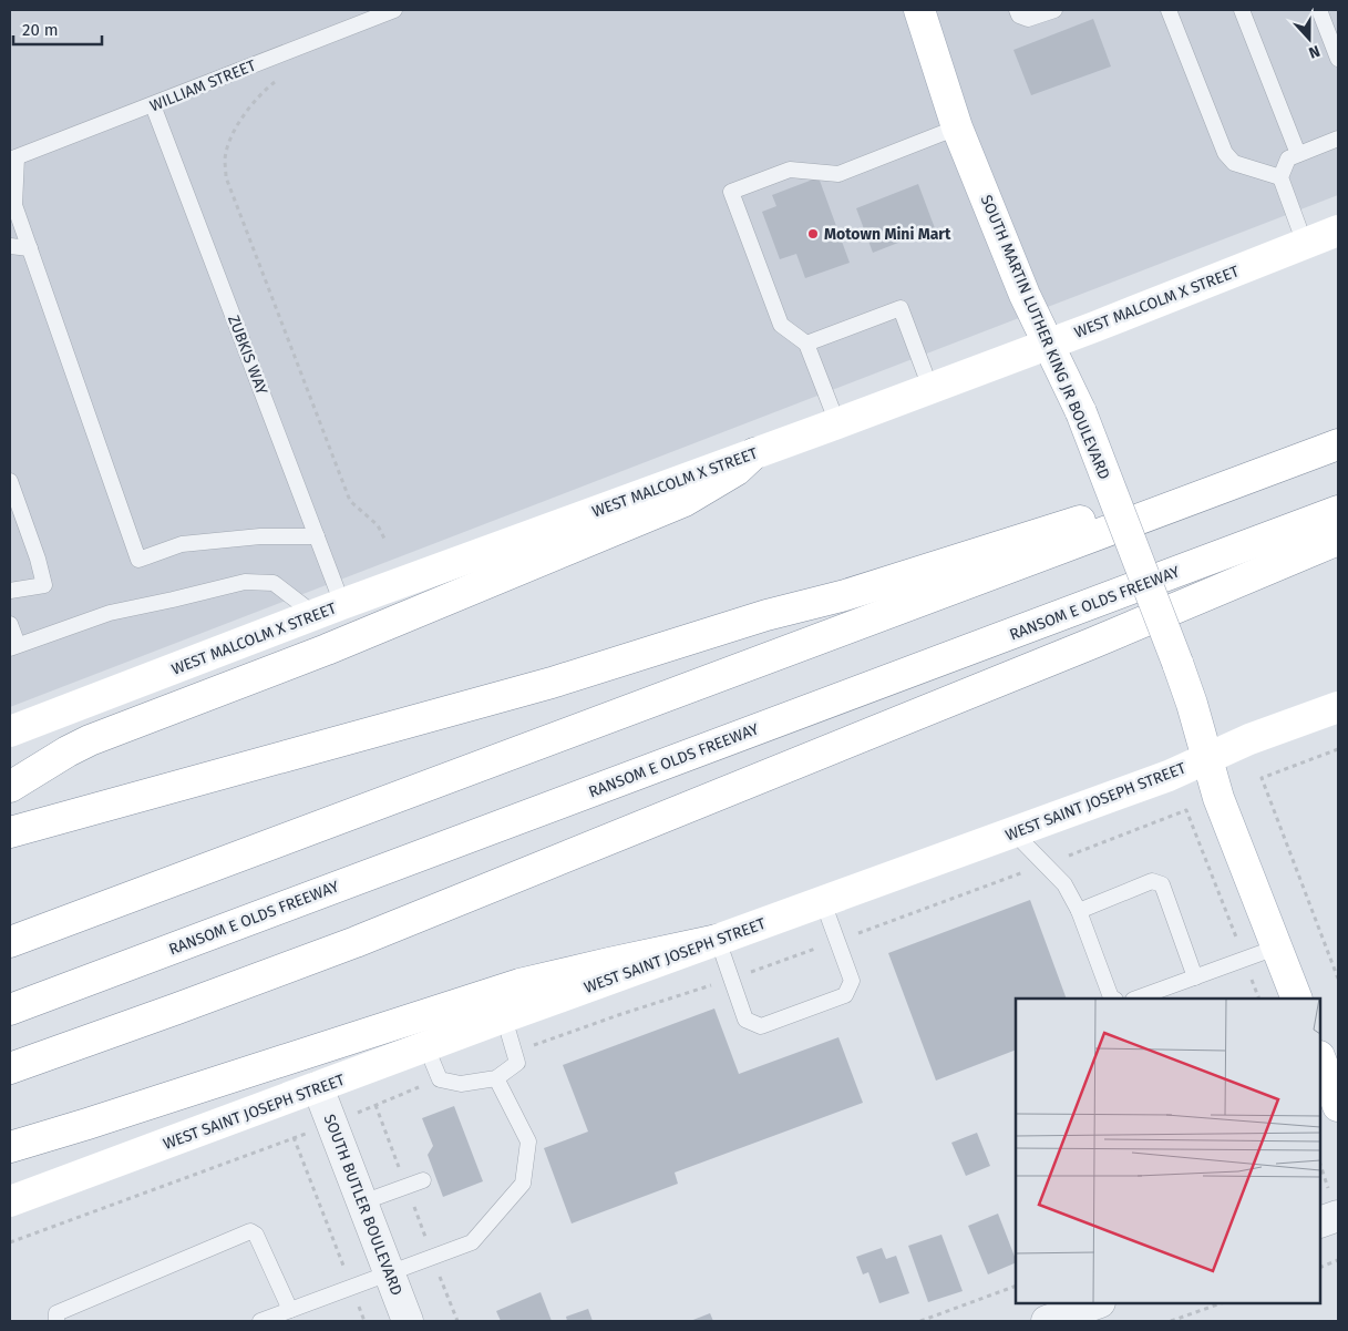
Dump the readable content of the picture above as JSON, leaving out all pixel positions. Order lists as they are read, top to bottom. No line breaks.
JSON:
{"streets":{"main road":["WEST MALCOLM X STREET","SOUTH MARTIN LUTHER KING JR BOULEVARD","RANSOM E OLDS FREEWAY","WEST SAINT JOSEPH STREET"],"street":["SOUTH BUTLER BOULEVARD"],"lane":["WILLIAM STREET","ZUBKIS WAY"]},"crossings":[["WILLIAM STREET","ZUBKIS WAY"],["WEST MALCOLM X STREET","SOUTH MARTIN LUTHER KING JR BOULEVARD"],["WEST MALCOLM X STREET","ZUBKIS WAY"],["SOUTH MARTIN LUTHER KING JR BOULEVARD","WEST SAINT JOSEPH STREET"],["WEST SAINT JOSEPH STREET","SOUTH BUTLER BOULEVARD"]],"places":["Motown Mini Mart"],"scale_bar":"20 m","north":"bottom"}
